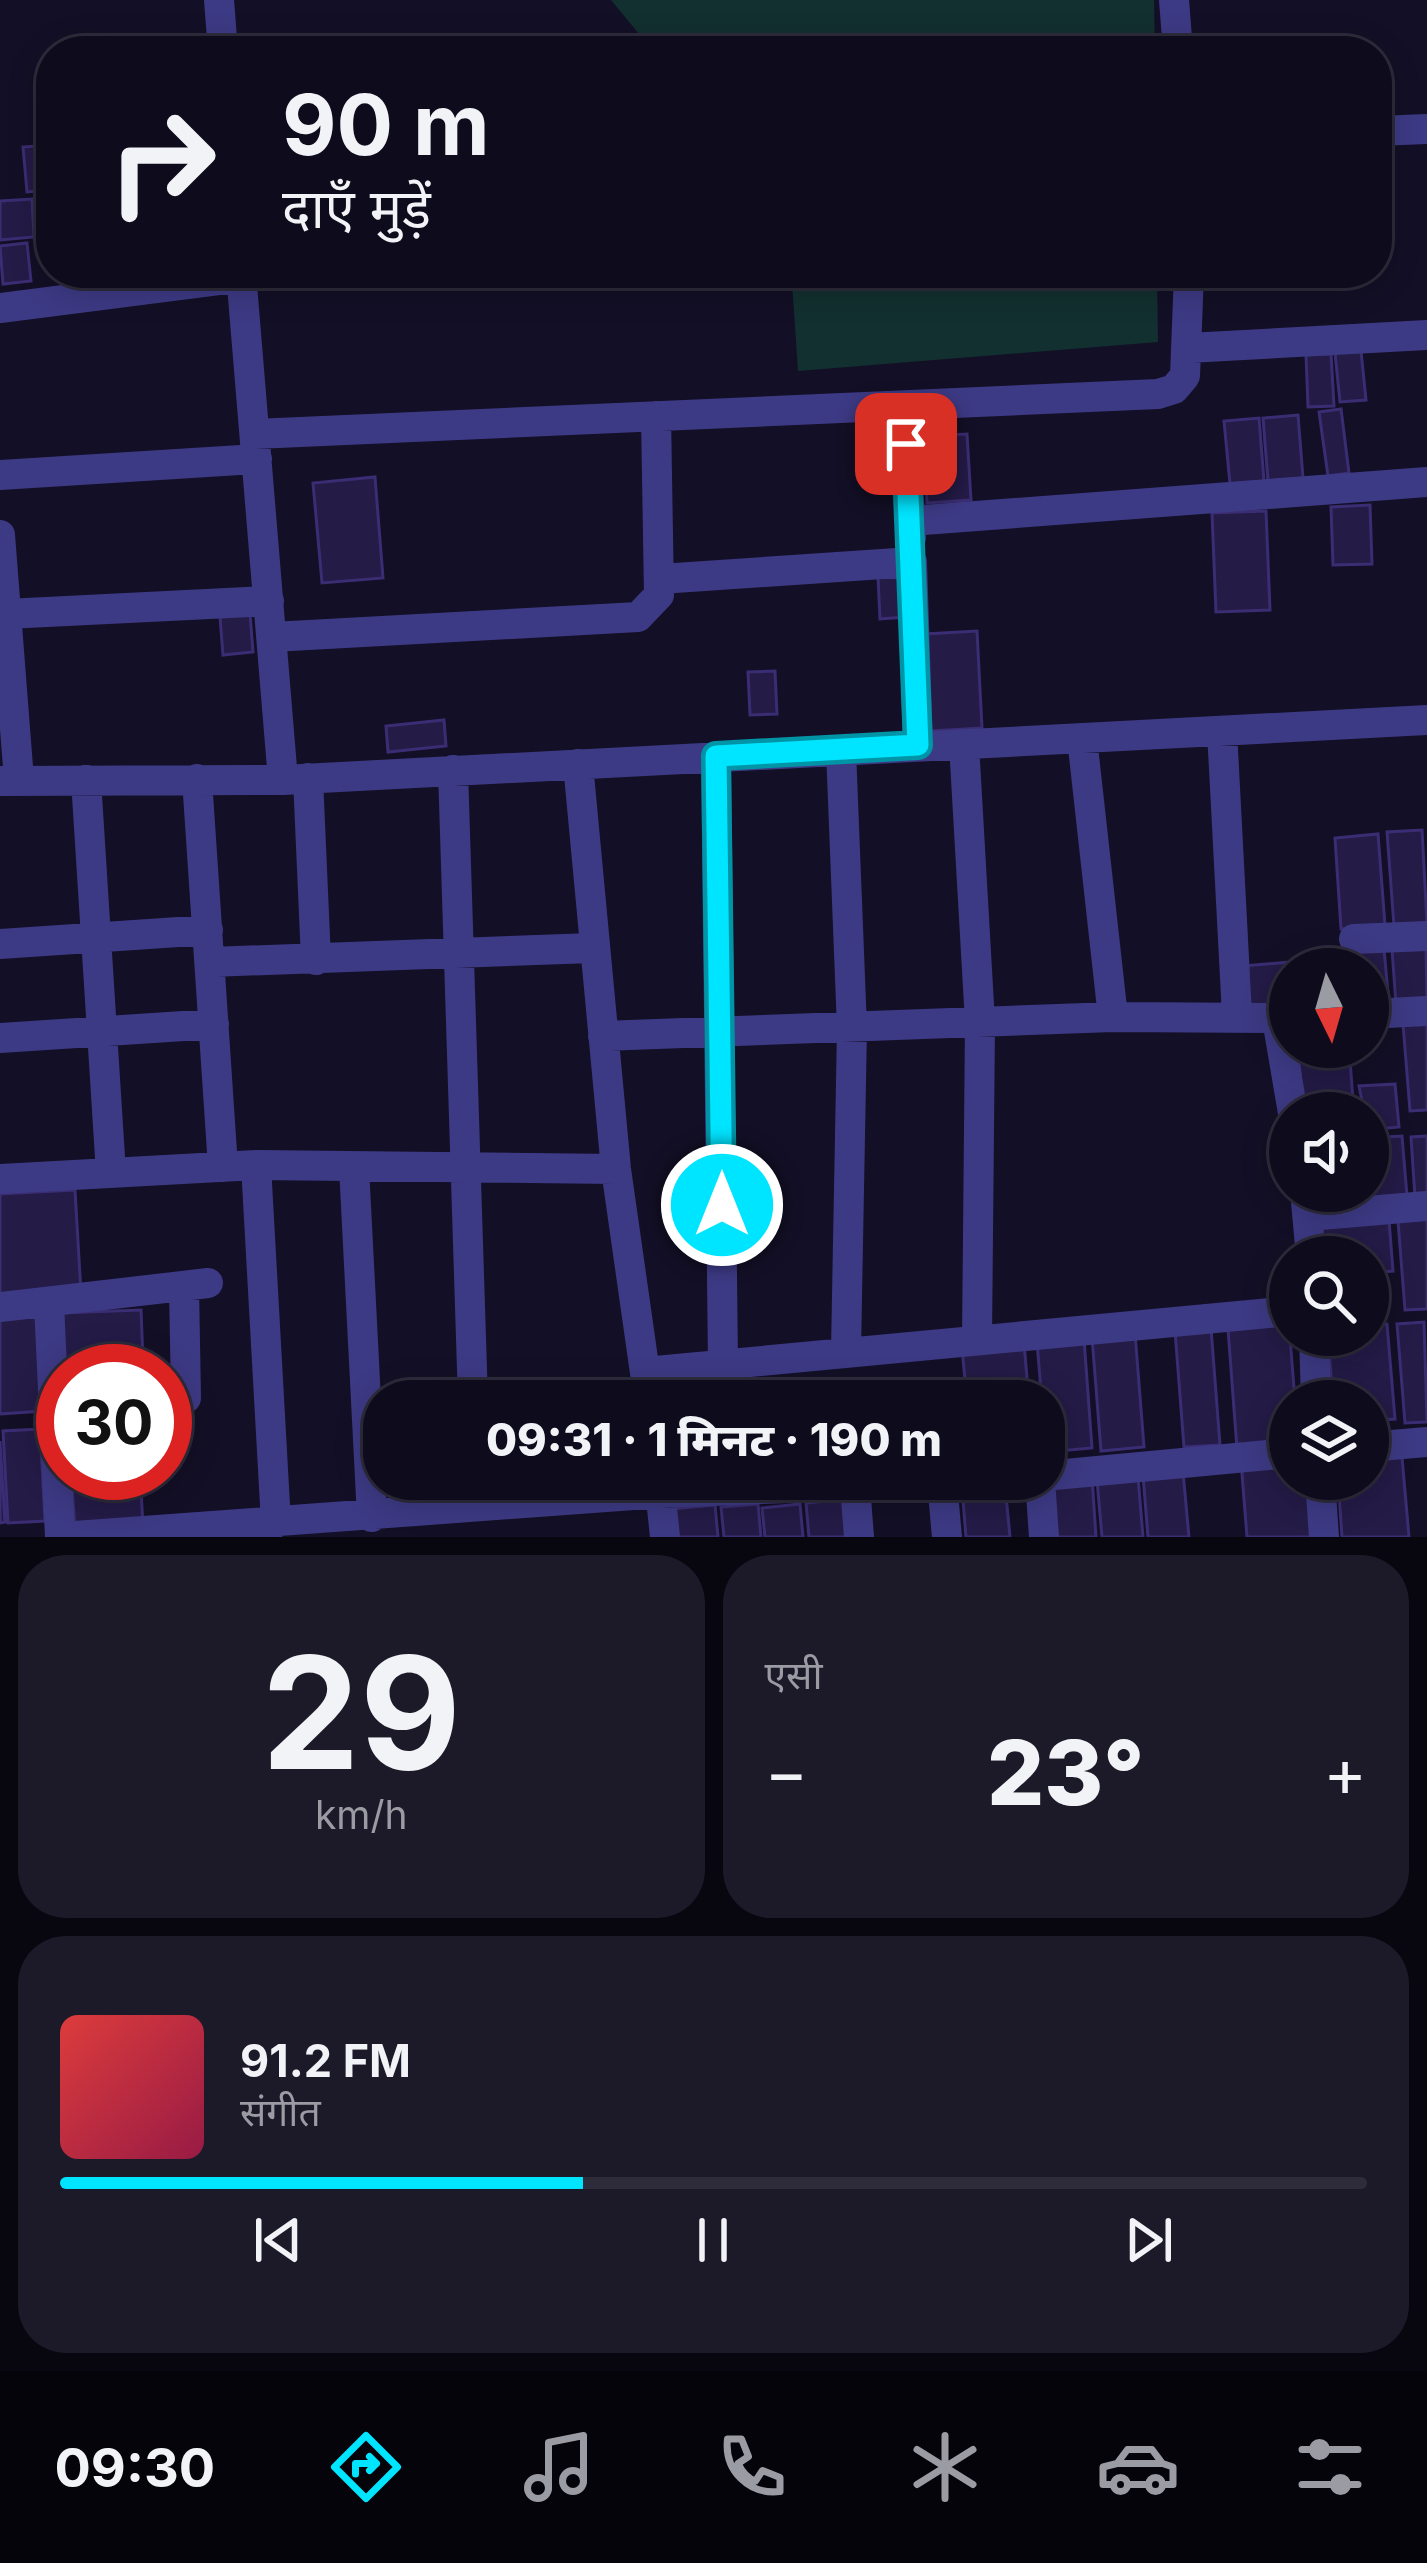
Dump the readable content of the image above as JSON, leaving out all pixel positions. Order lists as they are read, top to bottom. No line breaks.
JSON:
{"north":"bottom","page":{"turn":["90 m","दाएँ मुड़ें"],"limit":"30","trip":"09:31 · 1 मिनट · 190 m","tile":[["29","km/h"],"एसी"],"heat":["−","23°","+"],"song":["91.2 FM","संगीत"],"tabs":"09:30"}}
